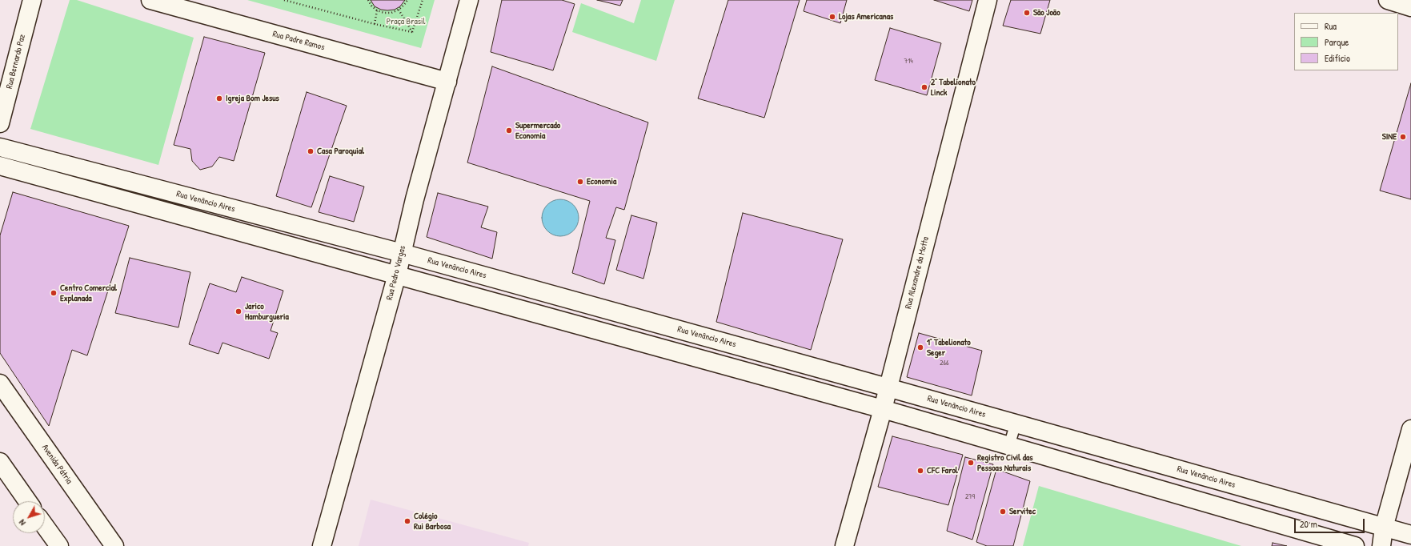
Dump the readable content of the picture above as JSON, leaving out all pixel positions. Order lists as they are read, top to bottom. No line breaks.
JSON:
{"streets":{"street":["Rua Padre Ramos","Rua Bernardo Paz","Rua Venâncio Aires","Rua Pedro Vargas","Rua Alexandre da Motta","Avenida Pátria"]},"crossings":[["Rua Padre Ramos","Rua Pedro Vargas"],["Rua Venâncio Aires","Rua Pedro Vargas"],["Rua Venâncio Aires","Rua Alexandre da Motta"]],"parks":["Praça Brasil"],"places":["São João","Lojas Americanas","2° Tabelionato Linck","Igreja Bom Jesus","Supermercado Economia","SINE","Casa Paroquial","Economia","Centro Comercial Explanada","Jarico Hamburgueria","1° Tabelionato Seger","Registro Civil das Pessoas Naturais","CFC Farol","Servitec","Colégio Rui Barbosa"],"house_numbers":["714","266","279"],"legend":["Rua","Parque","Edifício"],"scale_bar":"20 m","north":"bottom left"}
